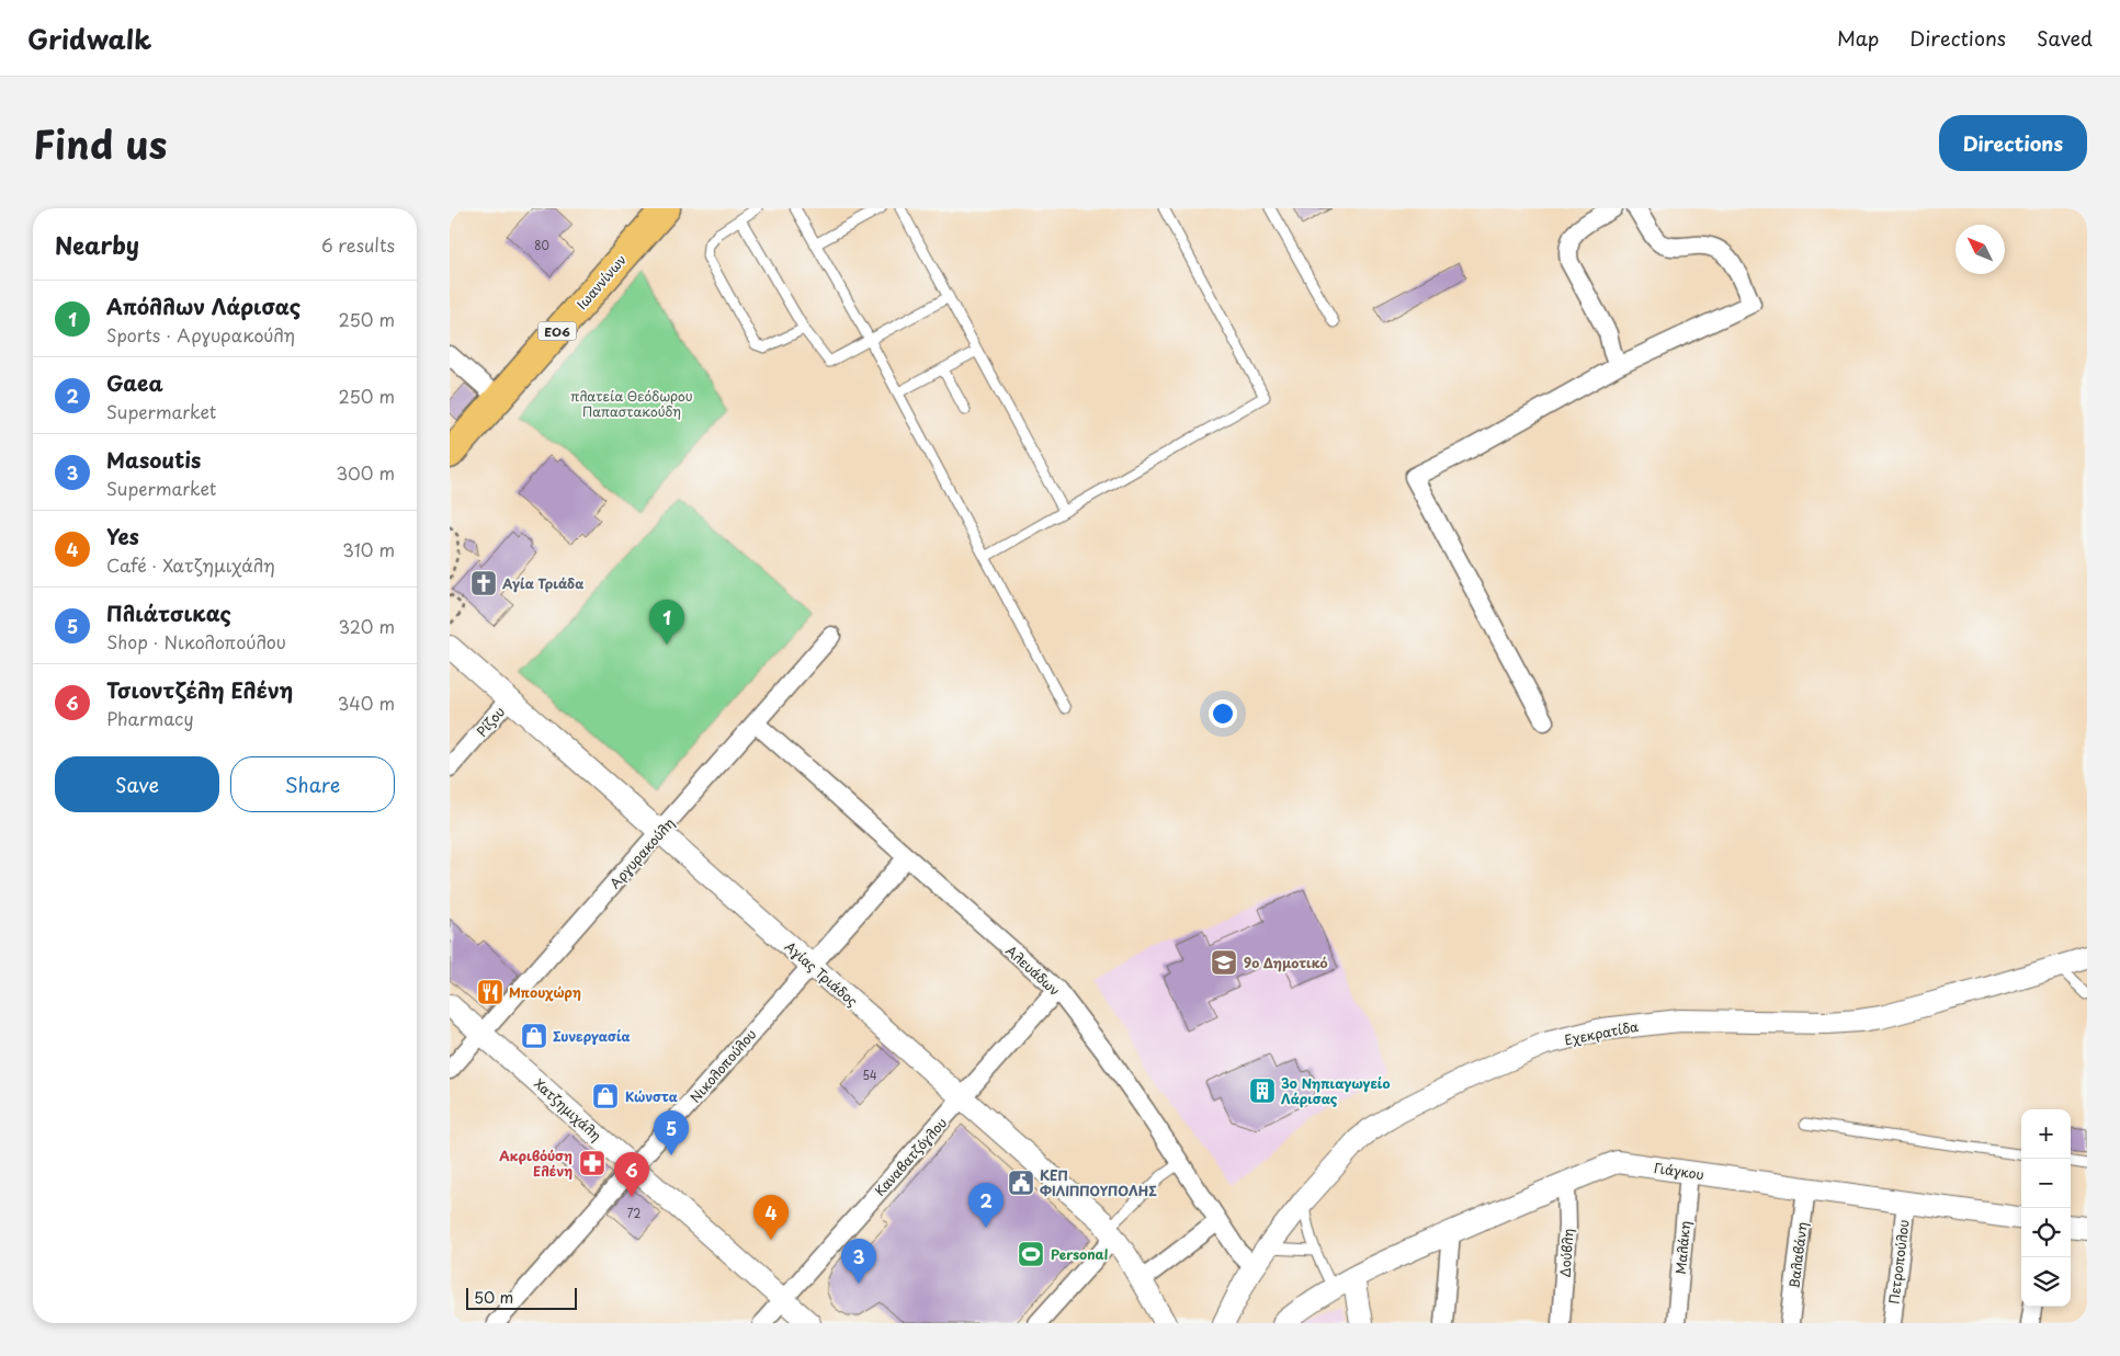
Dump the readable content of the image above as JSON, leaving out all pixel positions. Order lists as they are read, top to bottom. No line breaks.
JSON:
{"streets":{"main road":["Ιωαννίνων","ΕΟ6"],"street":["Ρίζου","Αργυρακούλη","Αλευάδων","Αγίας Τριάδος","Εχεκρατίδα","Νικολοπούλου","Χατζημιχάλη","Καναβατζόγλου","Γιάγκου","Μαλάκη","Δούβλη","Βαλαβάνη","Πετροπούλου"]},"crossings":[["Ρίζου","Αγίας Τριάδος"],["Αργυρακούλη","Αλευάδων"],["Αργυρακούλη","Αγίας Τριάδος"],["Αργυρακούλη","Χατζημιχάλη"],["Αλευάδων","Εχεκρατίδα"],["Αλευάδων","Νικολοπούλου"],["Αλευάδων","Καναβατζόγλου"],["Αγίας Τριάδος","Νικολοπούλου"],["Αγίας Τριάδος","Καναβατζόγλου"],["Νικολοπούλου","Χατζημιχάλη"],["Χατζημιχάλη","Καναβατζόγλου"],["Γιάγκου","Μαλάκη"],["Γιάγκου","Δούβλη"],["Γιάγκου","Βαλαβάνη"],["Γιάγκου","Πετροπούλου"]],"parks":["πλατεία Θεόδωρου Παπαστακούδη"],"places":{"church":["Αγία Τριάδα"],"school or university":["9ο Δημοτικό"],"restaurant":["Μπουχώρη"],"shop":["Συνεργασία","Κώνστα"],"building":["3o Νηπιαγωγείο Λάρισας"],"pharmacy":["Ακριβόύση Ελένη"],"public building":["ΚΕΠ ΦΙΛΙΠΠΟΥΠΟΛΗΣ"],"sports":["Personal"]},"house_numbers":["80","54","72"],"scale_bar":"50 m","north":"top left","page":{"header":"Gridwalk","nav":["Map","Directions","Saved"],"title":"Find us","buttons":["Directions",["Save","Share"]],"heading":["Nearby","6 results"],"list":[{"mark":"1","name":"Απόλλων Λάρισας","note":"Sports · Αργυρακούλη","value":"250 m"},{"mark":"2","name":"Gaea","note":"Supermarket","value":"250 m"},{"mark":"3","name":"Masoutis","note":"Supermarket","value":"300 m"},{"mark":"4","name":"Yes","note":"Café · Χατζημιχάλη","value":"310 m"},{"mark":"5","name":"Πλιάτσικας","note":"Shop · Νικολοπούλου","value":"320 m"},{"mark":"6","name":"Τσιοντζέλη Ελένη","note":"Pharmacy","value":"340 m"}],"pins":["1","5","6","2","4","3"],"map_buttons":["+","−"],"scale":"50 m"}}
